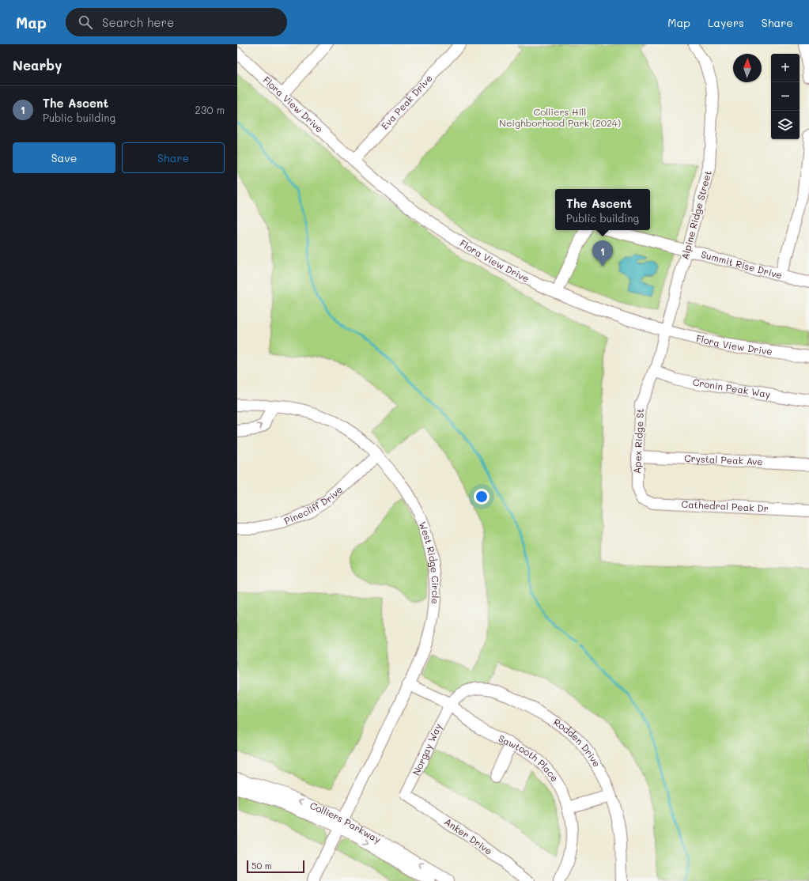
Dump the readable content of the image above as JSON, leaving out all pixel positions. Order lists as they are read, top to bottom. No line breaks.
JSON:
{"streets":{"street":["Eva Peak Drive","Flora View Drive","Alpine Ridge Street","Summit Rise Drive","Cronin Peak Way","Apex Ridge St","Crystal Peak Ave","Pinecliff Drive","Cathedral Peak Dr","West Ridge Circle","Rodden Drive","Norgay Way","Sawtooth Place","Colliers Parkway","Anker Drive"]},"crossings":[["Eva Peak Drive","Flora View Drive"],["Flora View Drive","Alpine Ridge Street"],["Flora View Drive","Apex Ridge St"],["Alpine Ridge Street","Summit Rise Drive"],["Alpine Ridge Street","Apex Ridge St"],["Cronin Peak Way","Apex Ridge St"],["Apex Ridge St","Crystal Peak Ave"],["Apex Ridge St","Cathedral Peak Dr"],["Pinecliff Drive","West Ridge Circle"],["West Ridge Circle","Sawtooth Place"],["West Ridge Circle","Colliers Parkway"],["Rodden Drive","Norgay Way"],["Rodden Drive","Sawtooth Place"],["Norgay Way","Sawtooth Place"],["Norgay Way","Anker Drive"]],"parks":["Colliers Hill Neighborhood Park (2024)"],"scale_bar":"50 m","north":"top","page":{"header":"Map","search":"Search here","nav":["Map","Layers","Share"],"heading":"Nearby","map_buttons":["+","−"],"list":[{"mark":"1","name":"The Ascent","note":"Public building","value":"230 m"}],"buttons":["Save","Share"],"popup":["The Ascent","Public building"],"pins":"1","scale":"50 m"}}
